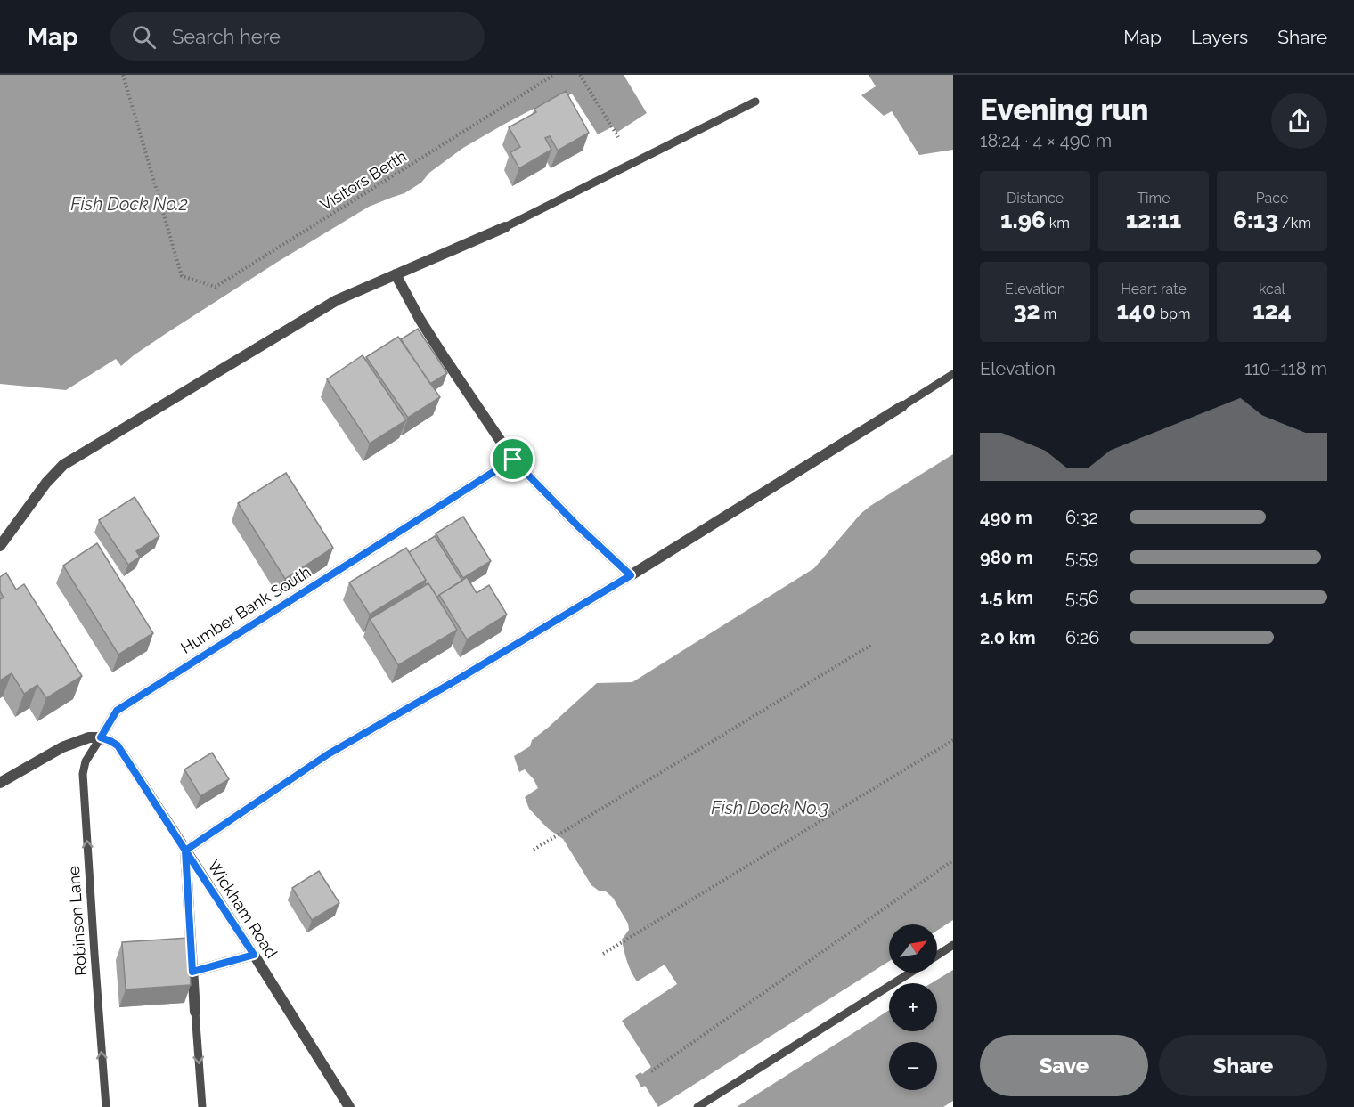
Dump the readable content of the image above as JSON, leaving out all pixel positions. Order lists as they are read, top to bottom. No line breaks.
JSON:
{"streets":{"street":["Humber Bank South","Wickham Road"],"lane":["Robinson Lane"],"path":["Visitors Berth"]},"crossings":[["Humber Bank South","Wickham Road"],["Humber Bank South","Robinson Lane"],["Wickham Road","Robinson Lane"]],"one_way":["Robinson Lane"],"water":["Fish Dock No.2","Fish Dock No.3"],"north":"top right","page":{"header":"Map","search":"Search here","nav":["Map","Layers","Share"],"heading":["Evening run","18:24 · 4 × 490 m"],"stats":[["Distance","1.96 km"],["Time","12:11"],["Pace","6:13 /km"],["Elevation","32 m"],["Heart rate","140 bpm"],["kcal","124"]],"chart":["Elevation","110–118 m"],"list":[{"name":"490 m","note":"6:32"},{"name":"980 m","note":"5:59"},{"name":"1.5 km","note":"5:56"},{"name":"2.0 km","note":"6:26"}],"map_buttons":["+","−"],"buttons":["Save","Share"]}}
